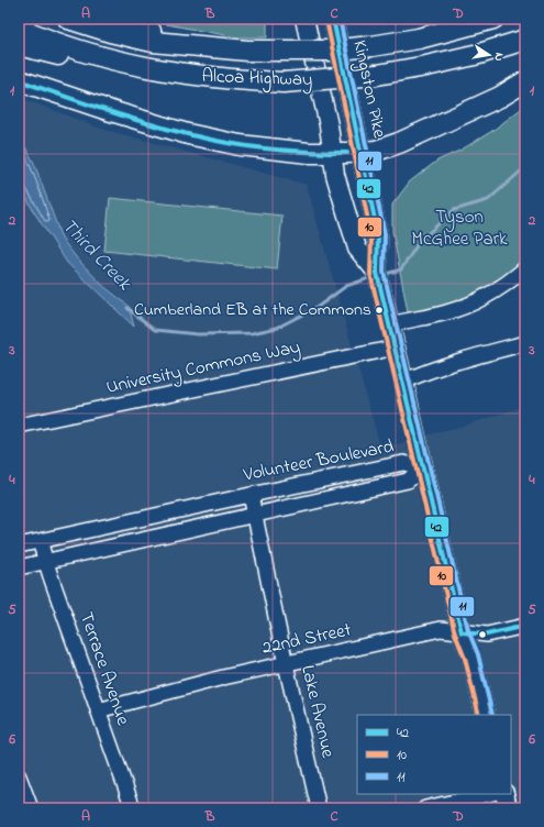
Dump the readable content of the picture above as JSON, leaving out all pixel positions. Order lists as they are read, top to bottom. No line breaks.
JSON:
{"streets":{"highway":["Alcoa Highway"],"main road":["Kingston Pike"],"street":["University Commons Way","Volunteer Boulevard","22nd Street","Terrace Avenue","Lake Avenue"]},"crossings":[["Kingston Pike","University Commons Way"],["Kingston Pike","Volunteer Boulevard"],["Kingston Pike","22nd Street"],["Volunteer Boulevard","Terrace Avenue"],["Volunteer Boulevard","Lake Avenue"],["22nd Street","Terrace Avenue"],["22nd Street","Lake Avenue"]],"water":["Third Creek"],"parks":["Tyson McGhee Park"],"places":["Cumberland EB at the Commons"],"lines":["transit line 42","transit line 11","transit line 10"],"legend":["42","10","11"],"north":"right","grid":{"columns":["A","B","C","D"],"rows":["1","2","3","4","5","6"]}}
